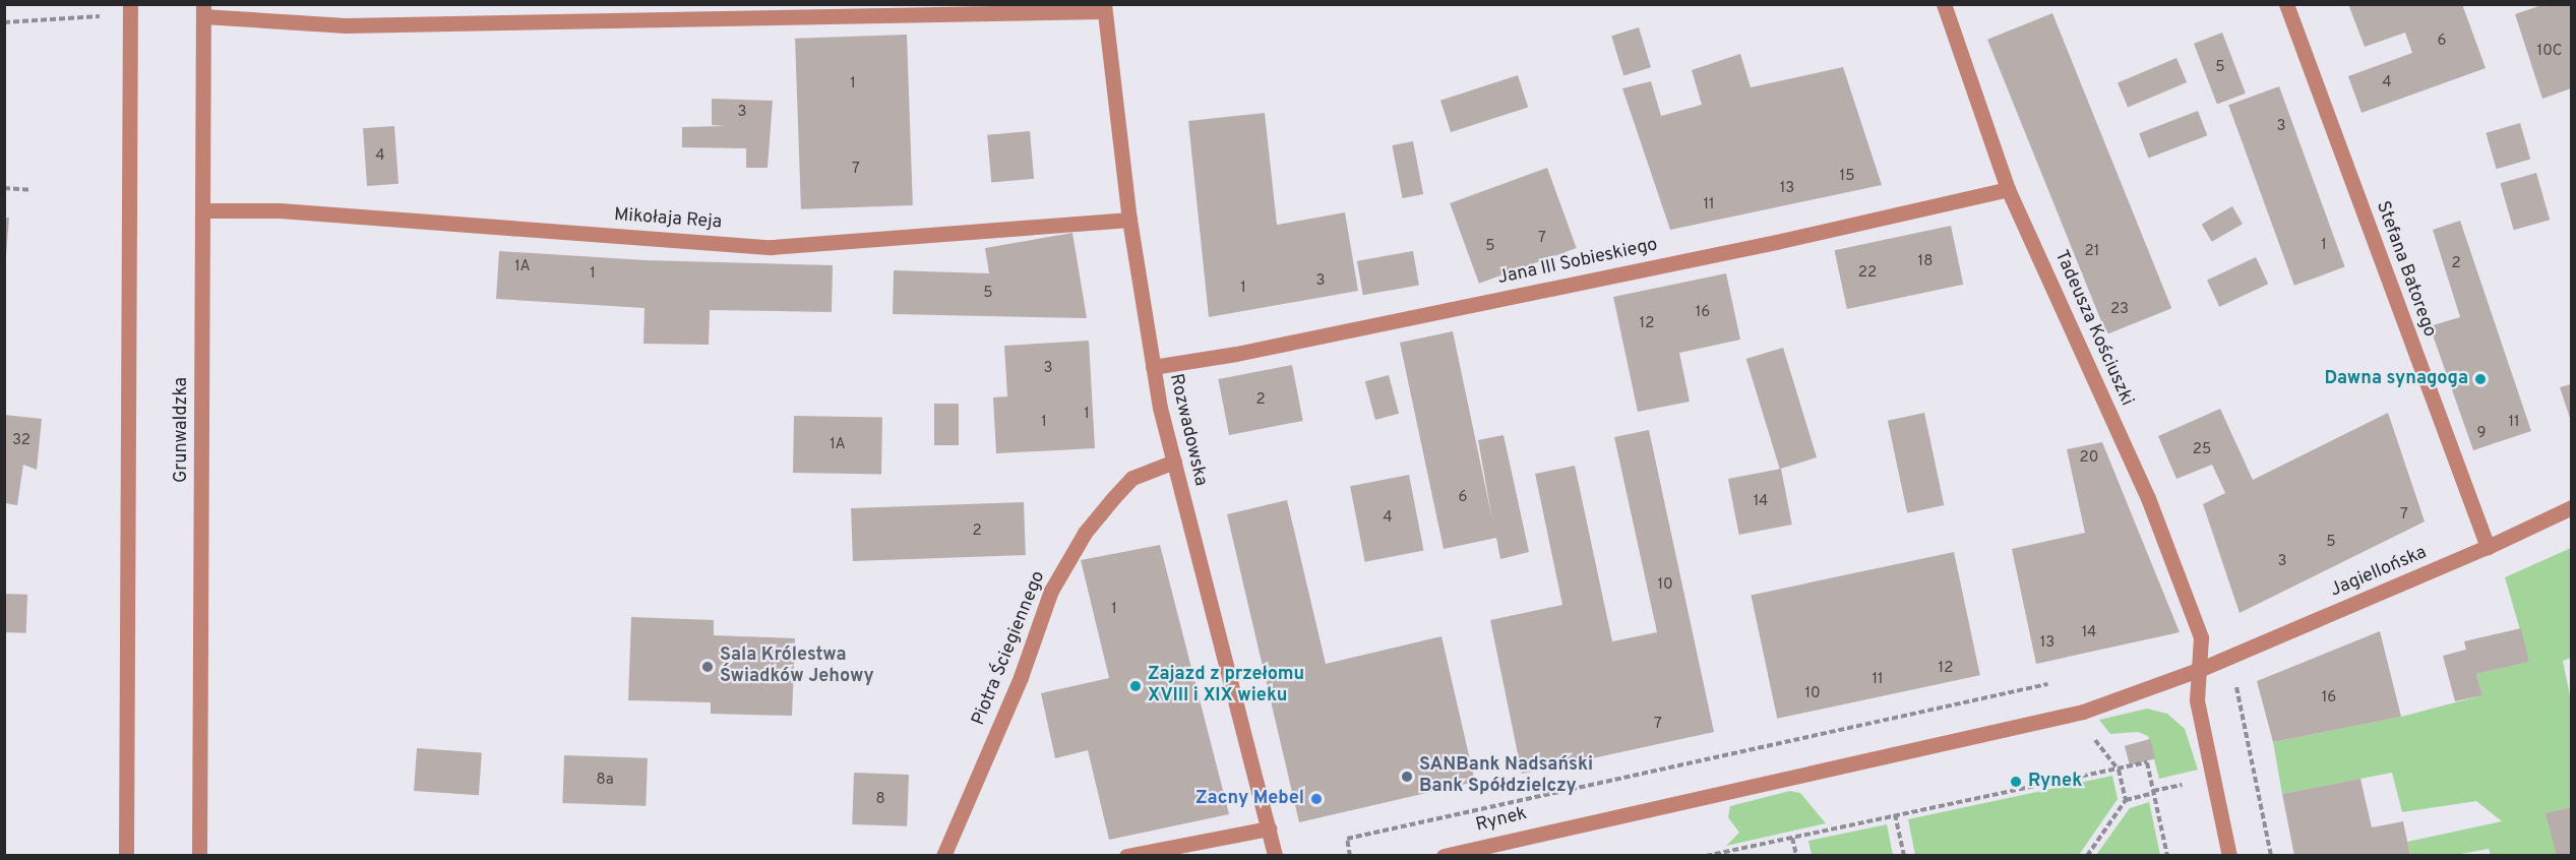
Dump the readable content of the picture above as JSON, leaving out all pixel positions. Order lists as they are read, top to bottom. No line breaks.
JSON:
{"streets":{"street":["Mikołaja Reja","Jana III Sobieskiego","Stefana Batorego","Tadeusza Kościuszki","Grunwaldzka","Rozwadowska","Jagiellońska","Piotra Ściegiennego","Rynek"]},"crossings":[["Mikołaja Reja","Grunwaldzka"],["Mikołaja Reja","Rozwadowska"],["Jana III Sobieskiego","Tadeusza Kościuszki"],["Jana III Sobieskiego","Rozwadowska"],["Stefana Batorego","Jagiellońska"],["Tadeusza Kościuszki","Jagiellońska"],["Tadeusza Kościuszki","Rynek"],["Rozwadowska","Piotra Ściegiennego"],["Jagiellońska","Rynek"]],"places":["Dawna synagoga","Sala Królestwa Świadków Jehowy","Zajazd z przełomu XVIII i XIX wieku","SANBank Nadsański Bank Spółdzielczy","Rynek","Zacny Mebel"],"house_numbers":["6","10C","5","4","1","3","3","4","7","15","13","11","7","1","5","21","18","2","1A","22","1","3","1","5","23","16","12","3","2","1","1","11","9","32","1A","25","20","6","14","7","4","2","5","3","10","1","14","13","12","11","10","16","7","8a","8"]}
